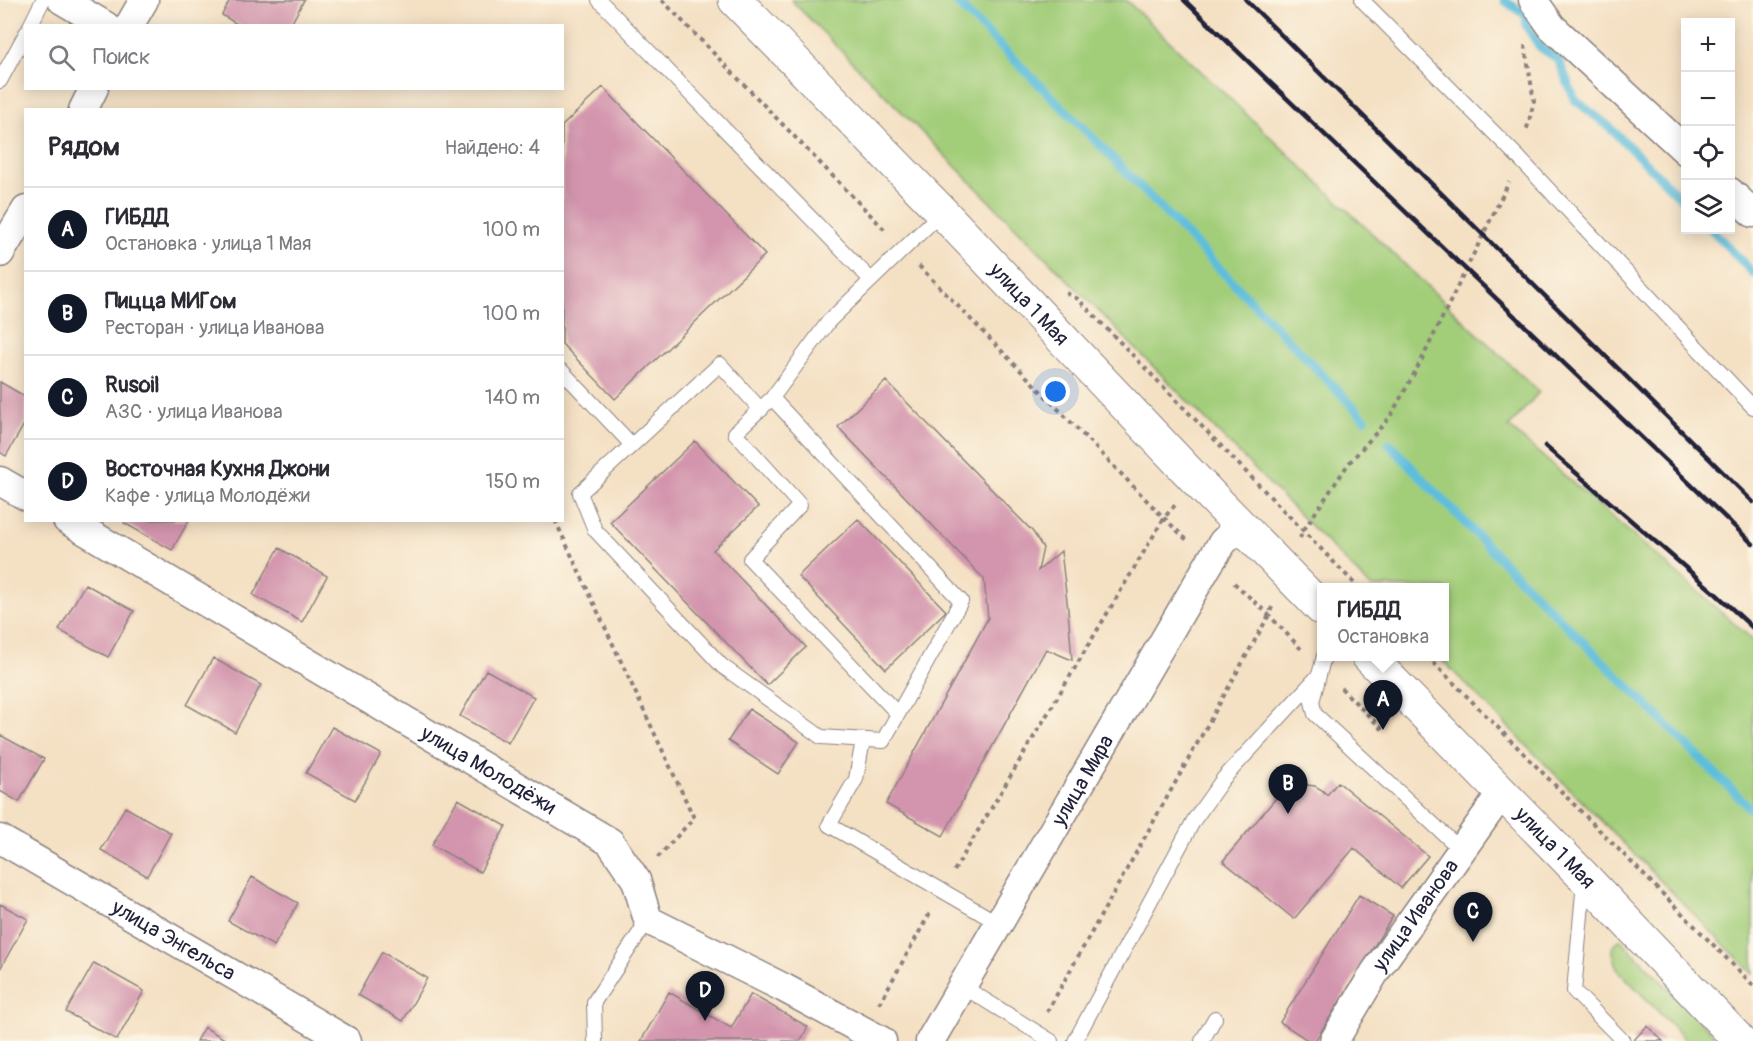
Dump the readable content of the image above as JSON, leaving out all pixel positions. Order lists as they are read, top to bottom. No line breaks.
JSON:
{"streets":{"main road":["улица 1 Мая"],"street":["улица Молодёжи","улица Мира","улица Иванова","улица Энгельса"]},"crossings":[["улица 1 Мая","улица Мира"],["улица 1 Мая","улица Иванова"]],"page":{"map_buttons":["+","−"],"search":"Поиск","heading":["Рядом","Найдено: 4"],"list":[{"mark":"A","name":"ГИБДД","note":"Остановка · улица 1 Мая","value":"100 m"},{"mark":"B","name":"Пицца МИГом","note":"Ресторан · улица Иванова","value":"100 m"},{"mark":"C","name":"Rusoil","note":"АЗС · улица Иванова","value":"140 m"},{"mark":"D","name":"Восточная Кухня Джони","note":"Кафе · улица Молодёжи","value":"150 m"}],"popup":["ГИБДД","Остановка"],"pins":["A","B","C","D"]}}
